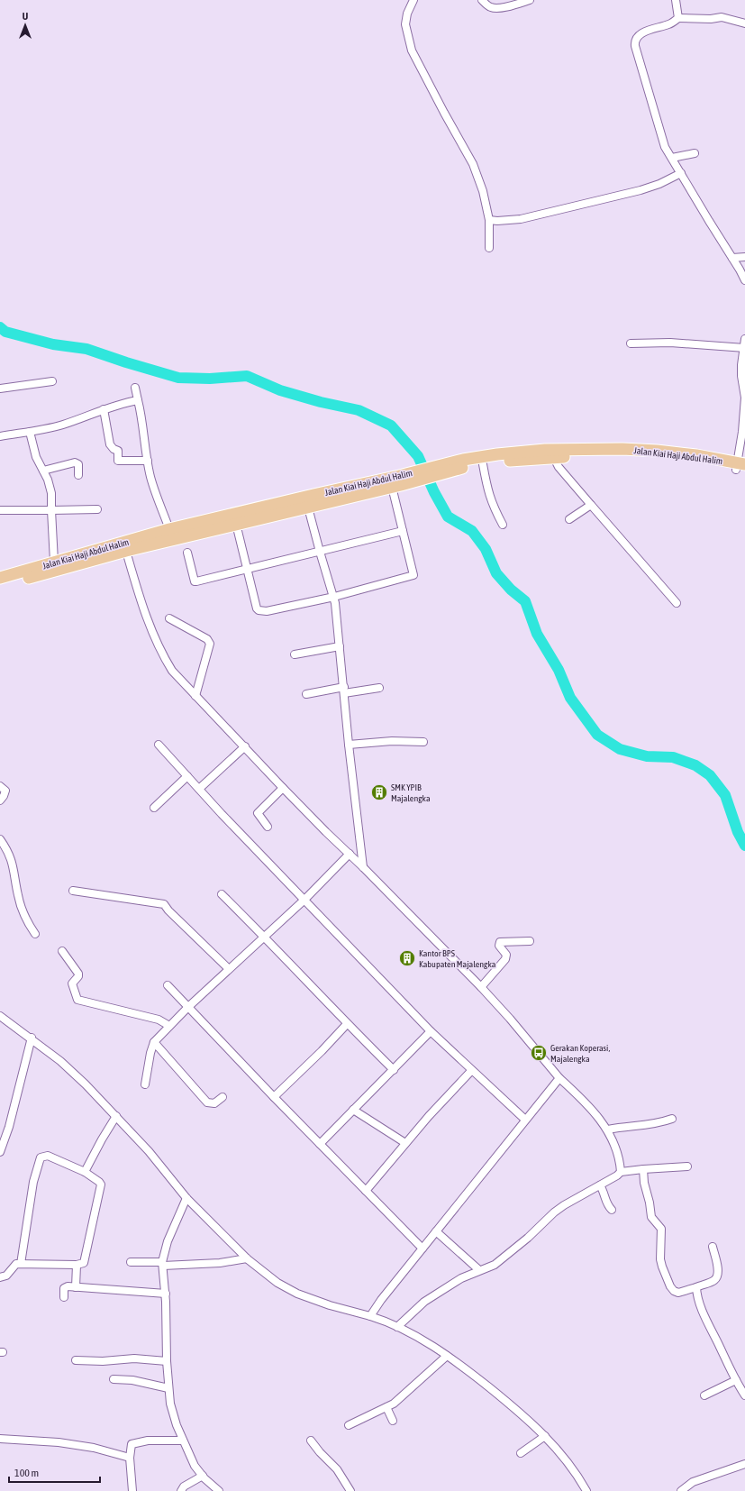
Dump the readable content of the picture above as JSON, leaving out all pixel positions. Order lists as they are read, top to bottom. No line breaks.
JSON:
{"streets":{"main road":["Jalan Kiai Haji Abdul Halim"]},"places":{"building":["SMK YPIB Majalengka","Kantor BPS Kabupaten Majalengka"],"bus stop":["Gerakan Koperasi, Majalengka"]},"scale_bar":"100 m","north":"top"}
